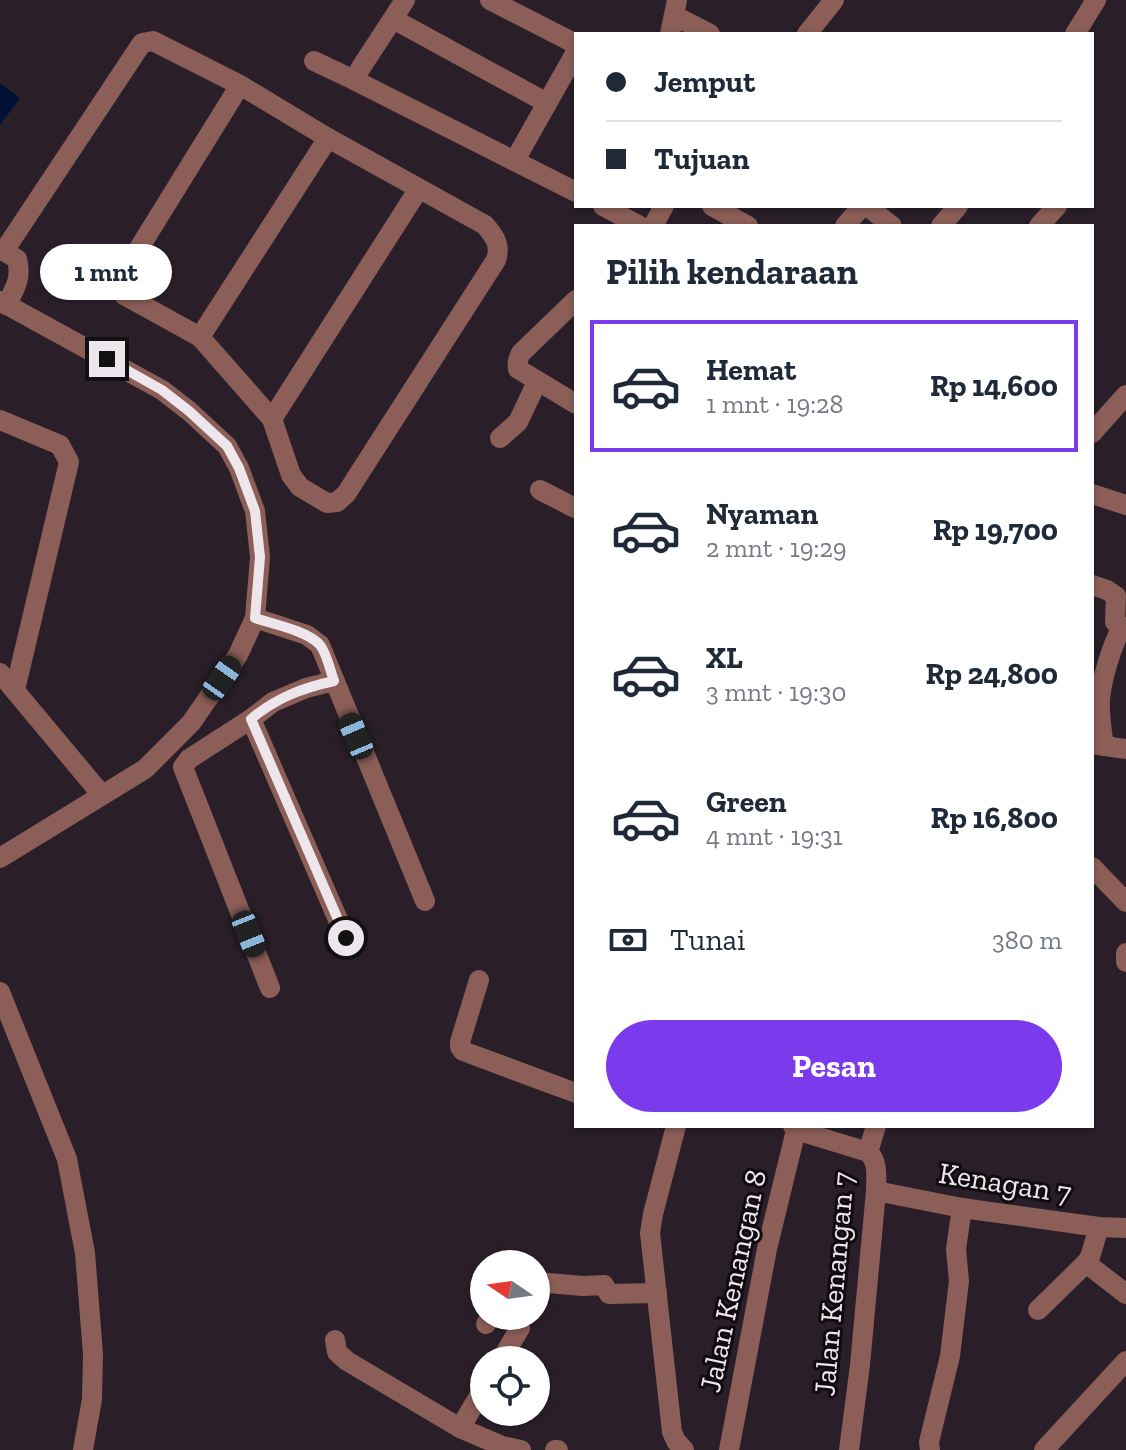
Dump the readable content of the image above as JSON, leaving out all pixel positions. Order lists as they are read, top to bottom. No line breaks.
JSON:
{"streets":{"street":["Kenagan 7","Jalan Kenangan 8","Jalan Kenangan 7"]},"crossings":[["Kenagan 7","Jalan Kenangan 7"],["Jalan Kenangan 8","Jalan Kenangan 7"]],"north":"left","page":{"banner":["Jemput","Tujuan"],"heading":"Pilih kendaraan","bubble":"1 mnt","list":[{"name":"Hemat","note":"1 mnt · 19:28","value":"Rp 14,600"},{"name":"Nyaman","note":"2 mnt · 19:29","value":"Rp 19,700"},{"name":"XL","note":"3 mnt · 19:30","value":"Rp 24,800"},{"name":"Green","note":"4 mnt · 19:31","value":"Rp 16,800"}],"pay":["Tunai","380 m"],"buttons":"Pesan"}}
